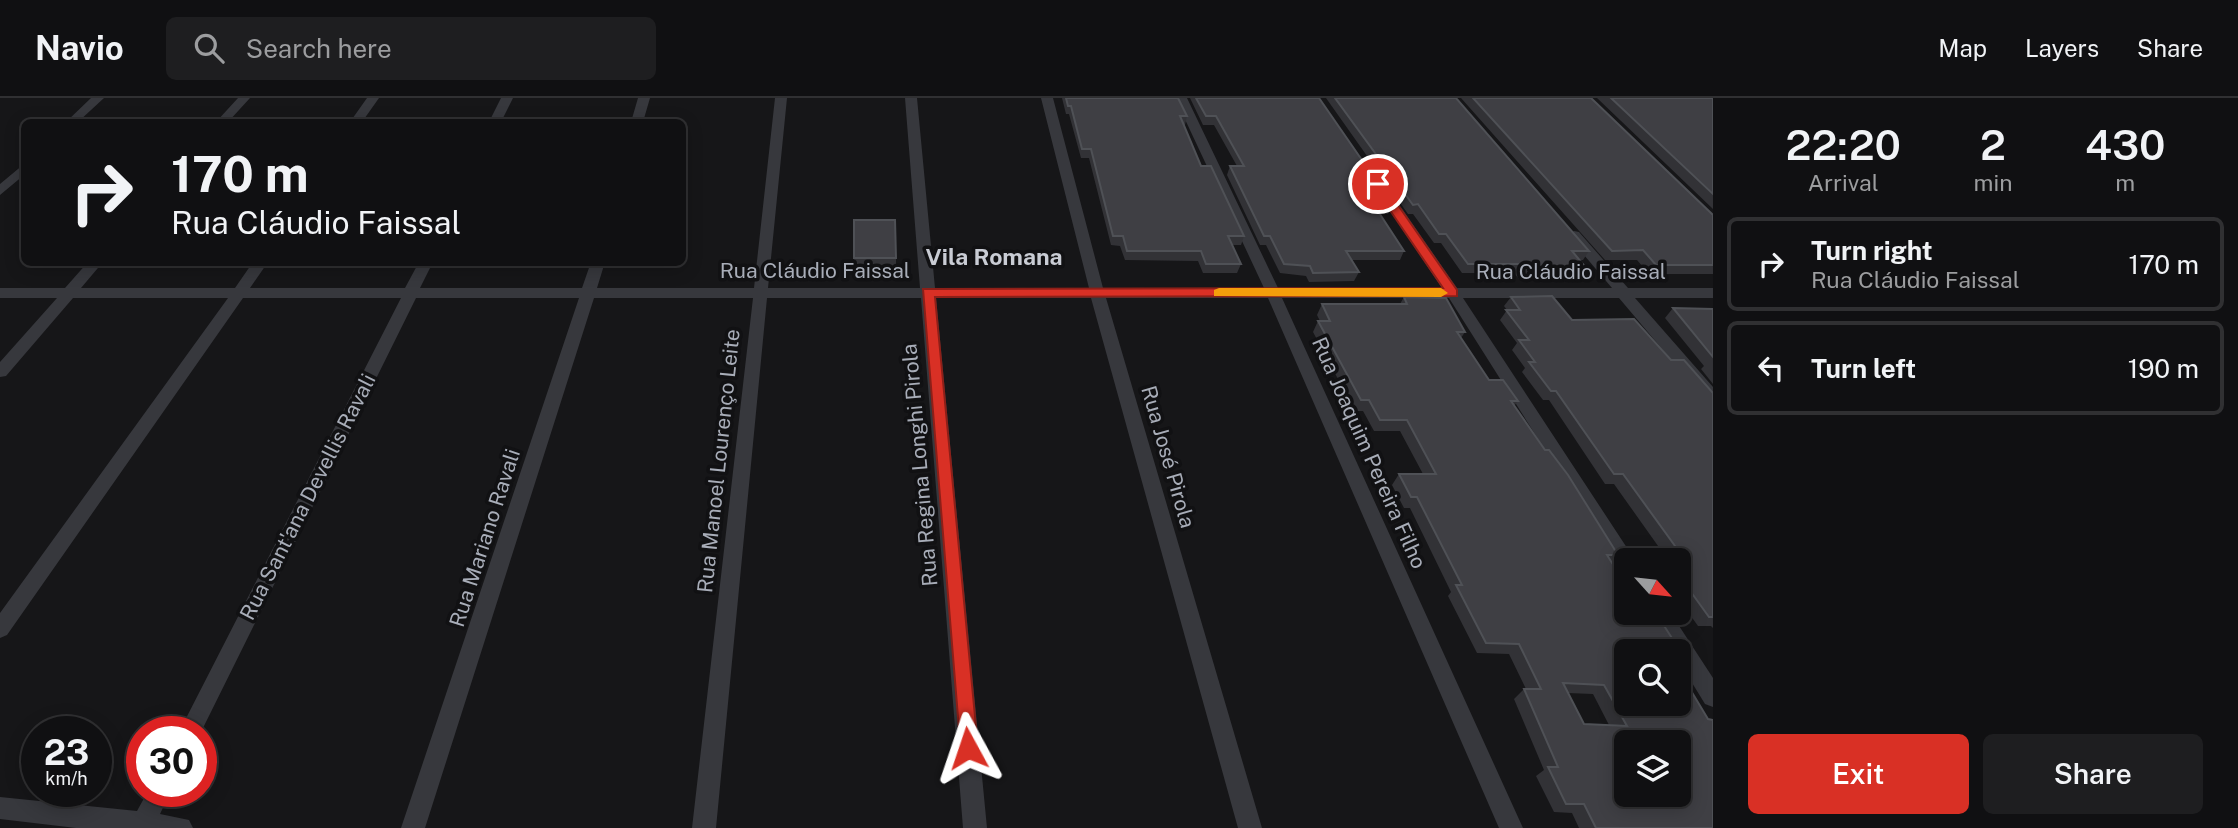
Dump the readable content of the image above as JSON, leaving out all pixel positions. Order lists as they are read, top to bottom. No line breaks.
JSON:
{"streets":{"street":["Rua Cláudio Faissal","Rua Joaquim Pereira Filho","Rua José Pirola","Rua Manoel Lourenço Leite","Rua Regina Longhi Pirola","Rua Sant'ana Devellis Ravali","Rua Mariano Ravali"]},"crossings":[["Rua Cláudio Faissal","Rua Joaquim Pereira Filho"],["Rua Cláudio Faissal","Rua José Pirola"],["Rua Cláudio Faissal","Rua Manoel Lourenço Leite"],["Rua Cláudio Faissal","Rua Regina Longhi Pirola"],["Rua Cláudio Faissal","Rua Sant'ana Devellis Ravali"],["Rua Cláudio Faissal","Rua Mariano Ravali"]],"districts":["Vila Romana"],"north":"bottom right","page":{"header":"Navio","search":"Search here","nav":["Map","Layers","Share"],"eta":["22:20","Arrival","2","min","430","m"],"turn":["170 m","Rua Cláudio Faissal"],"list":[{"name":"Turn right","note":"Rua Cláudio Faissal","value":"170 m"},{"name":"Turn left","value":"190 m"}],"speed":"23 km/h","limit":"30","buttons":["Exit","Share"]}}
